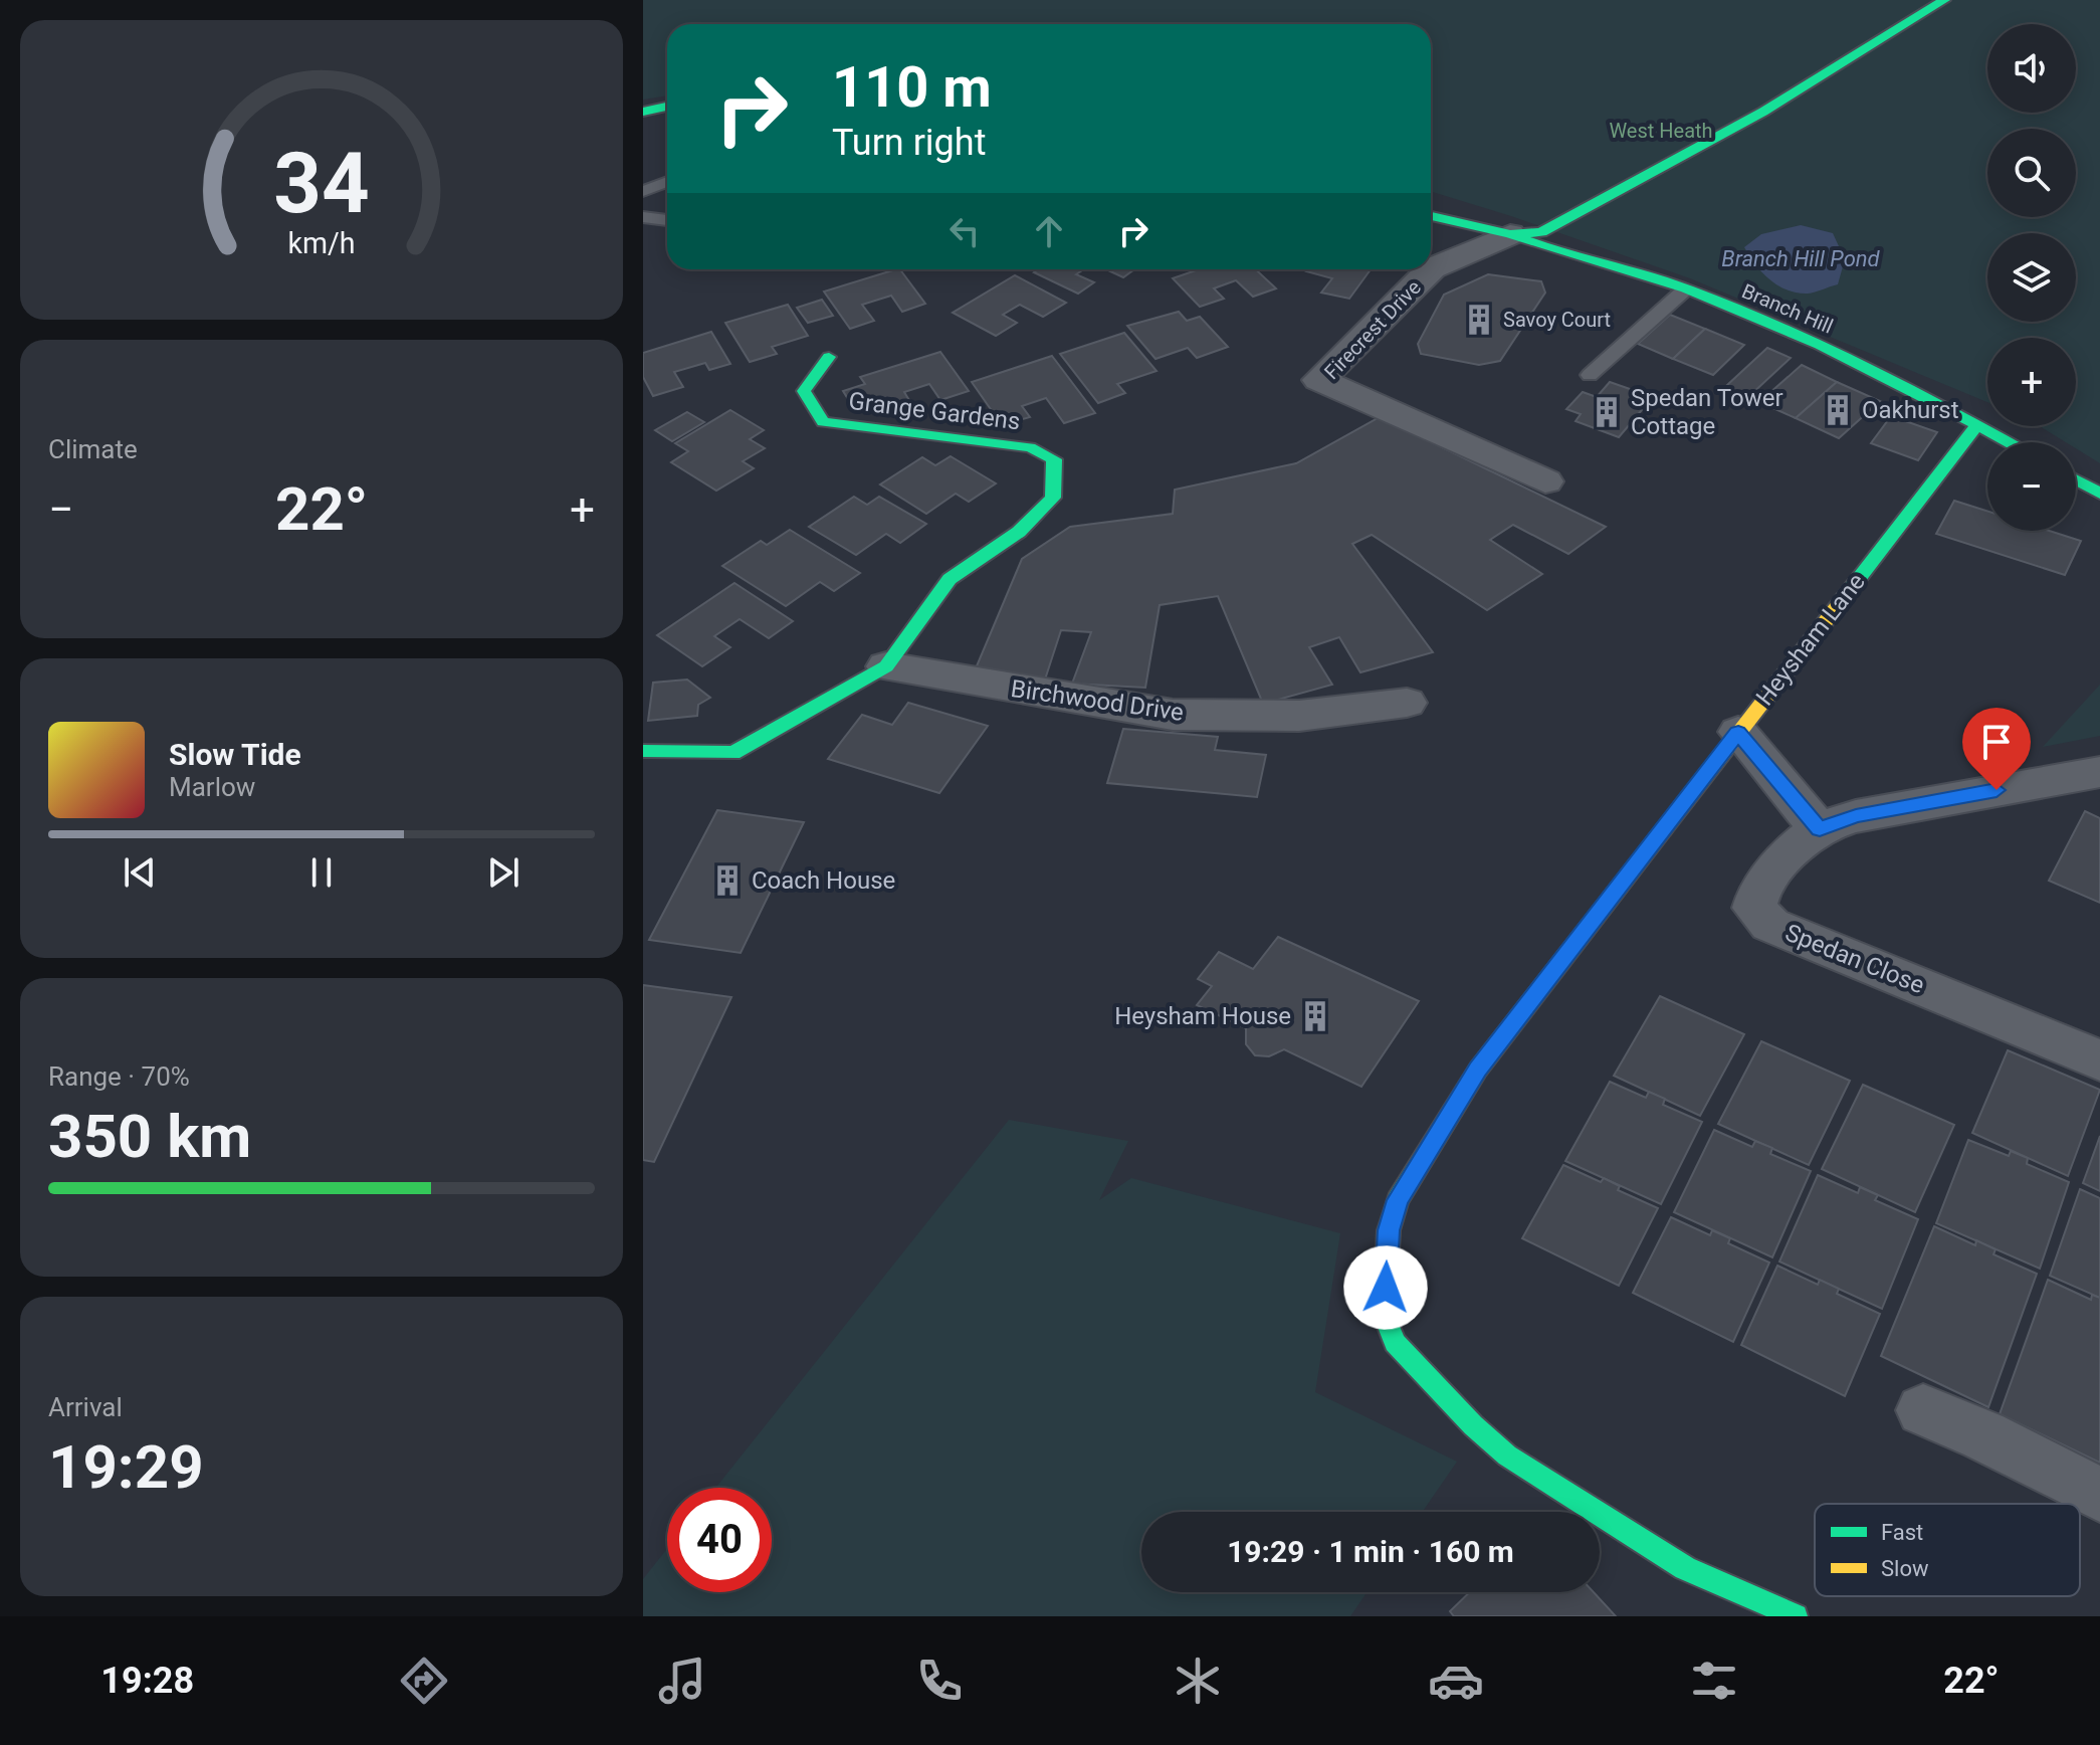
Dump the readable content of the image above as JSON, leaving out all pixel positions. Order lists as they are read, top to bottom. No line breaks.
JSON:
{"streets":{"street":["Branch Hill","Firecrest Drive","Grange Gardens","Heysham Lane","Birchwood Drive","Spedan Close"]},"crossings":[["Branch Hill","Firecrest Drive"],["Branch Hill","Heysham Lane"],["Grange Gardens","Birchwood Drive"]],"water":["Branch Hill Pond"],"parks":["West Heath"],"places":{"building":["Savoy Court","Oakhurst","Spedan Tower Cottage","Coach House","Heysham House"]},"legend":["Fast","Slow"],"page":{"map_buttons":["+","−"],"turn":["110 m","Turn right"],"tile":["Climate",["Range · 70%","350 km"],["Arrival","19:29"]],"heat":["−","22°","+"],"song":["Slow Tide","Marlow"],"limit":"40","trip":"19:29 · 1 min · 160 m","tabs":["19:28","22°"],"gauge":["34","km/h"]}}
